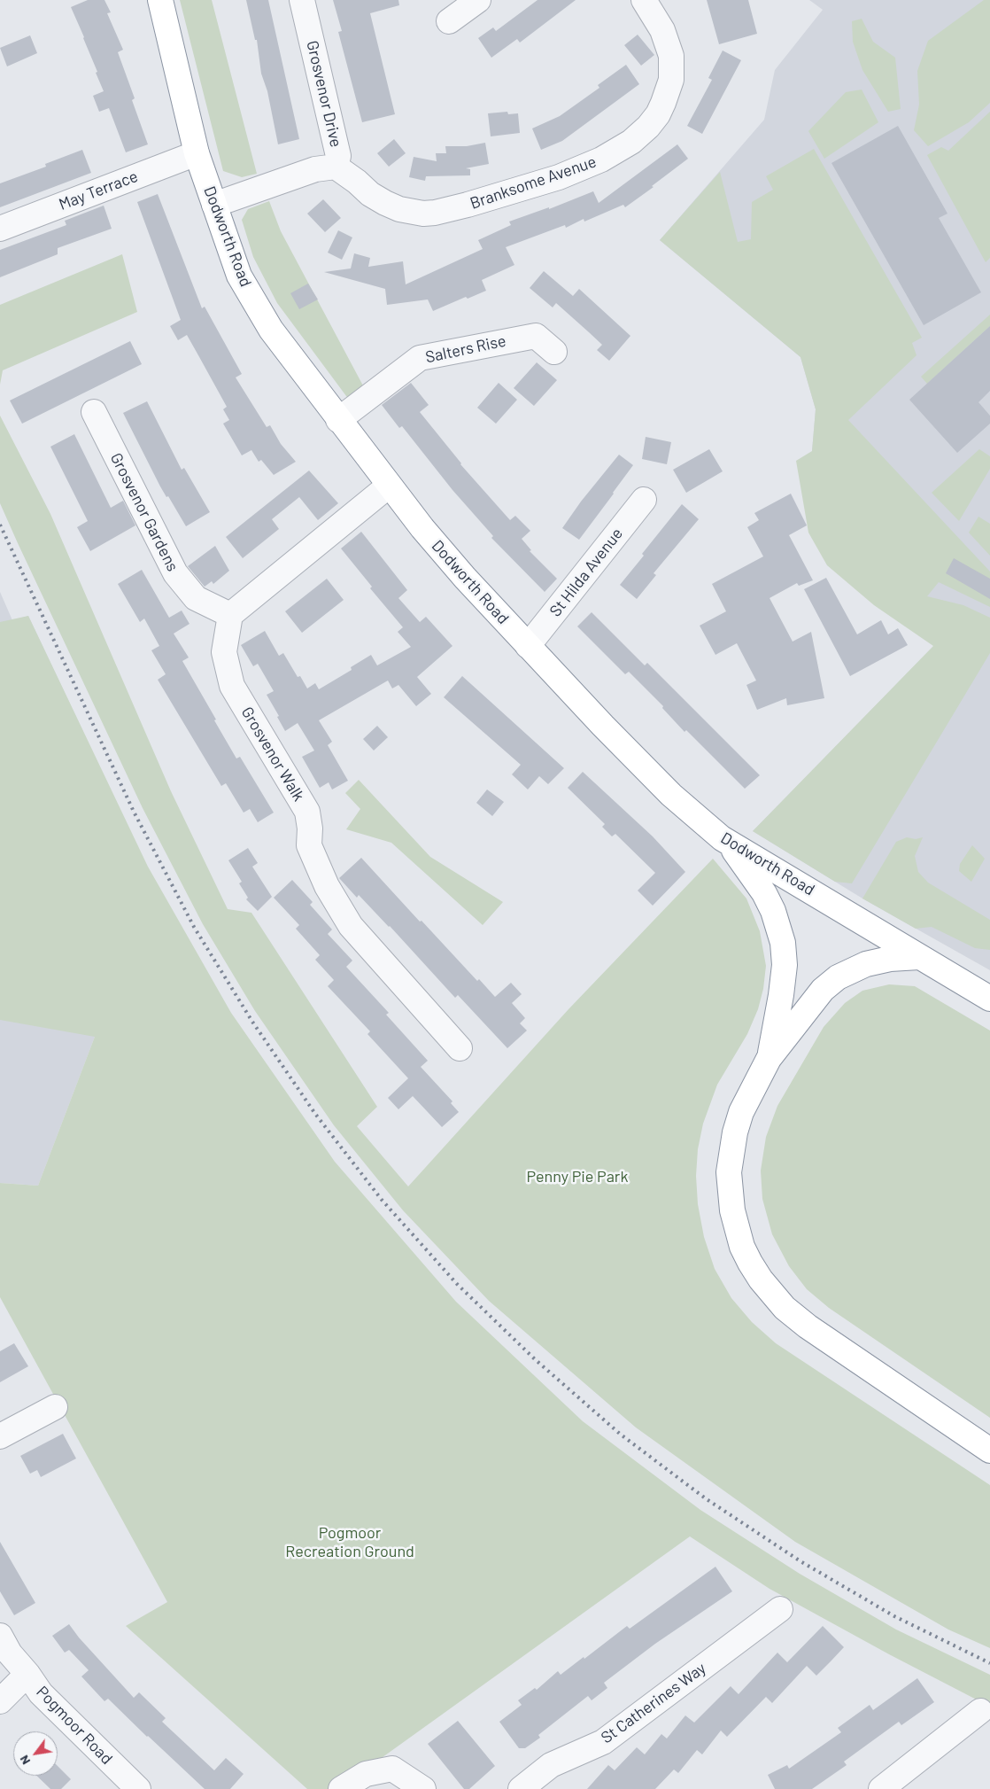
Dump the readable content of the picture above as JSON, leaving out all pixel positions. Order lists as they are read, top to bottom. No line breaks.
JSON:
{"streets":{"highway":["Dodworth Road"],"street":["Grosvenor Drive","Branksome Avenue","May Terrace","Salters Rise","Grosvenor Gardens","St Hilda Avenue","Grosvenor Walk","St Catherines Way","Pogmoor Road"]},"crossings":[["Grosvenor Drive","Branksome Avenue"],["Grosvenor Drive","Dodworth Road"],["May Terrace","Dodworth Road"],["Dodworth Road","Salters Rise"],["Dodworth Road","St Hilda Avenue"],["Grosvenor Gardens","Grosvenor Walk"]],"parks":["Penny Pie Park","Pogmoor Recreation Ground"],"north":"bottom left"}
